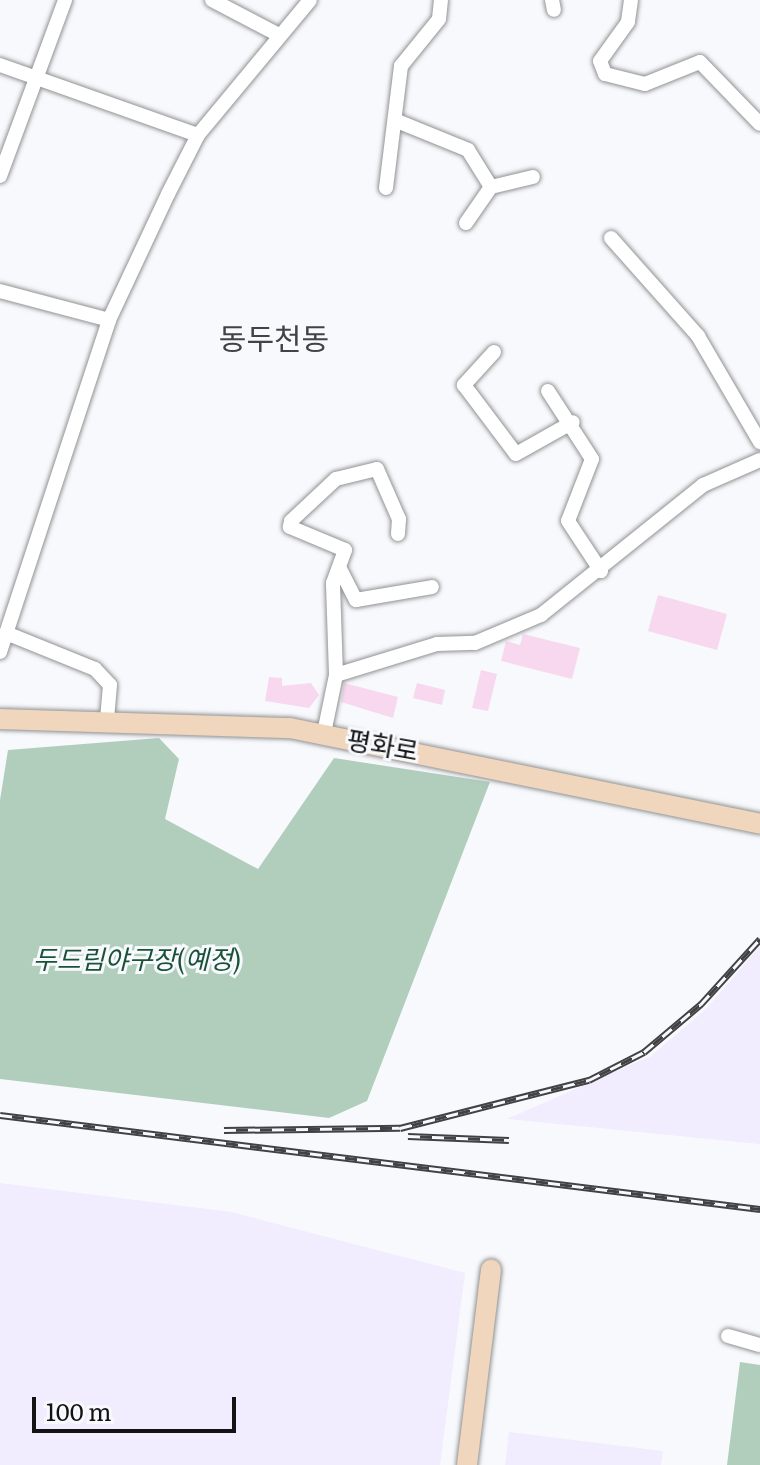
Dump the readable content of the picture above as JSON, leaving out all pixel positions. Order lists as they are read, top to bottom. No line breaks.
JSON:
{"streets":{"main road":["평화로"]},"districts":["동두천동"],"parks":["두드림야구장(예정)"],"scale_bar":"100 m"}
